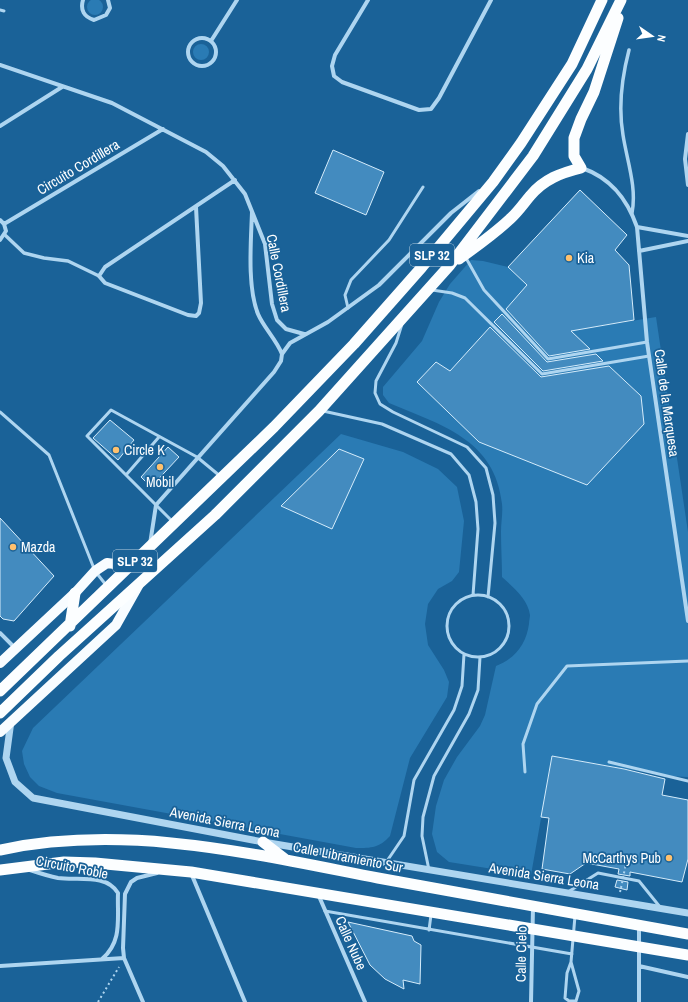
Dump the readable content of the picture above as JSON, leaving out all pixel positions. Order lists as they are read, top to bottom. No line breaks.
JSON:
{"streets":{"highway":["SLP 32","Calle Libramiento Sur"],"street":["Circuito Cordillera","Calle Cordillera","Calle de la Marquesa","Avenida Sierra Leona","Circuito Roble","Calle Nube","Calle Cielo"]},"crossings":[["Calle Libramiento Sur","Calle Cielo"]],"places":["Kia","Circle K","Mobil","Mazda","McCarthys Pub"],"north":"right"}
